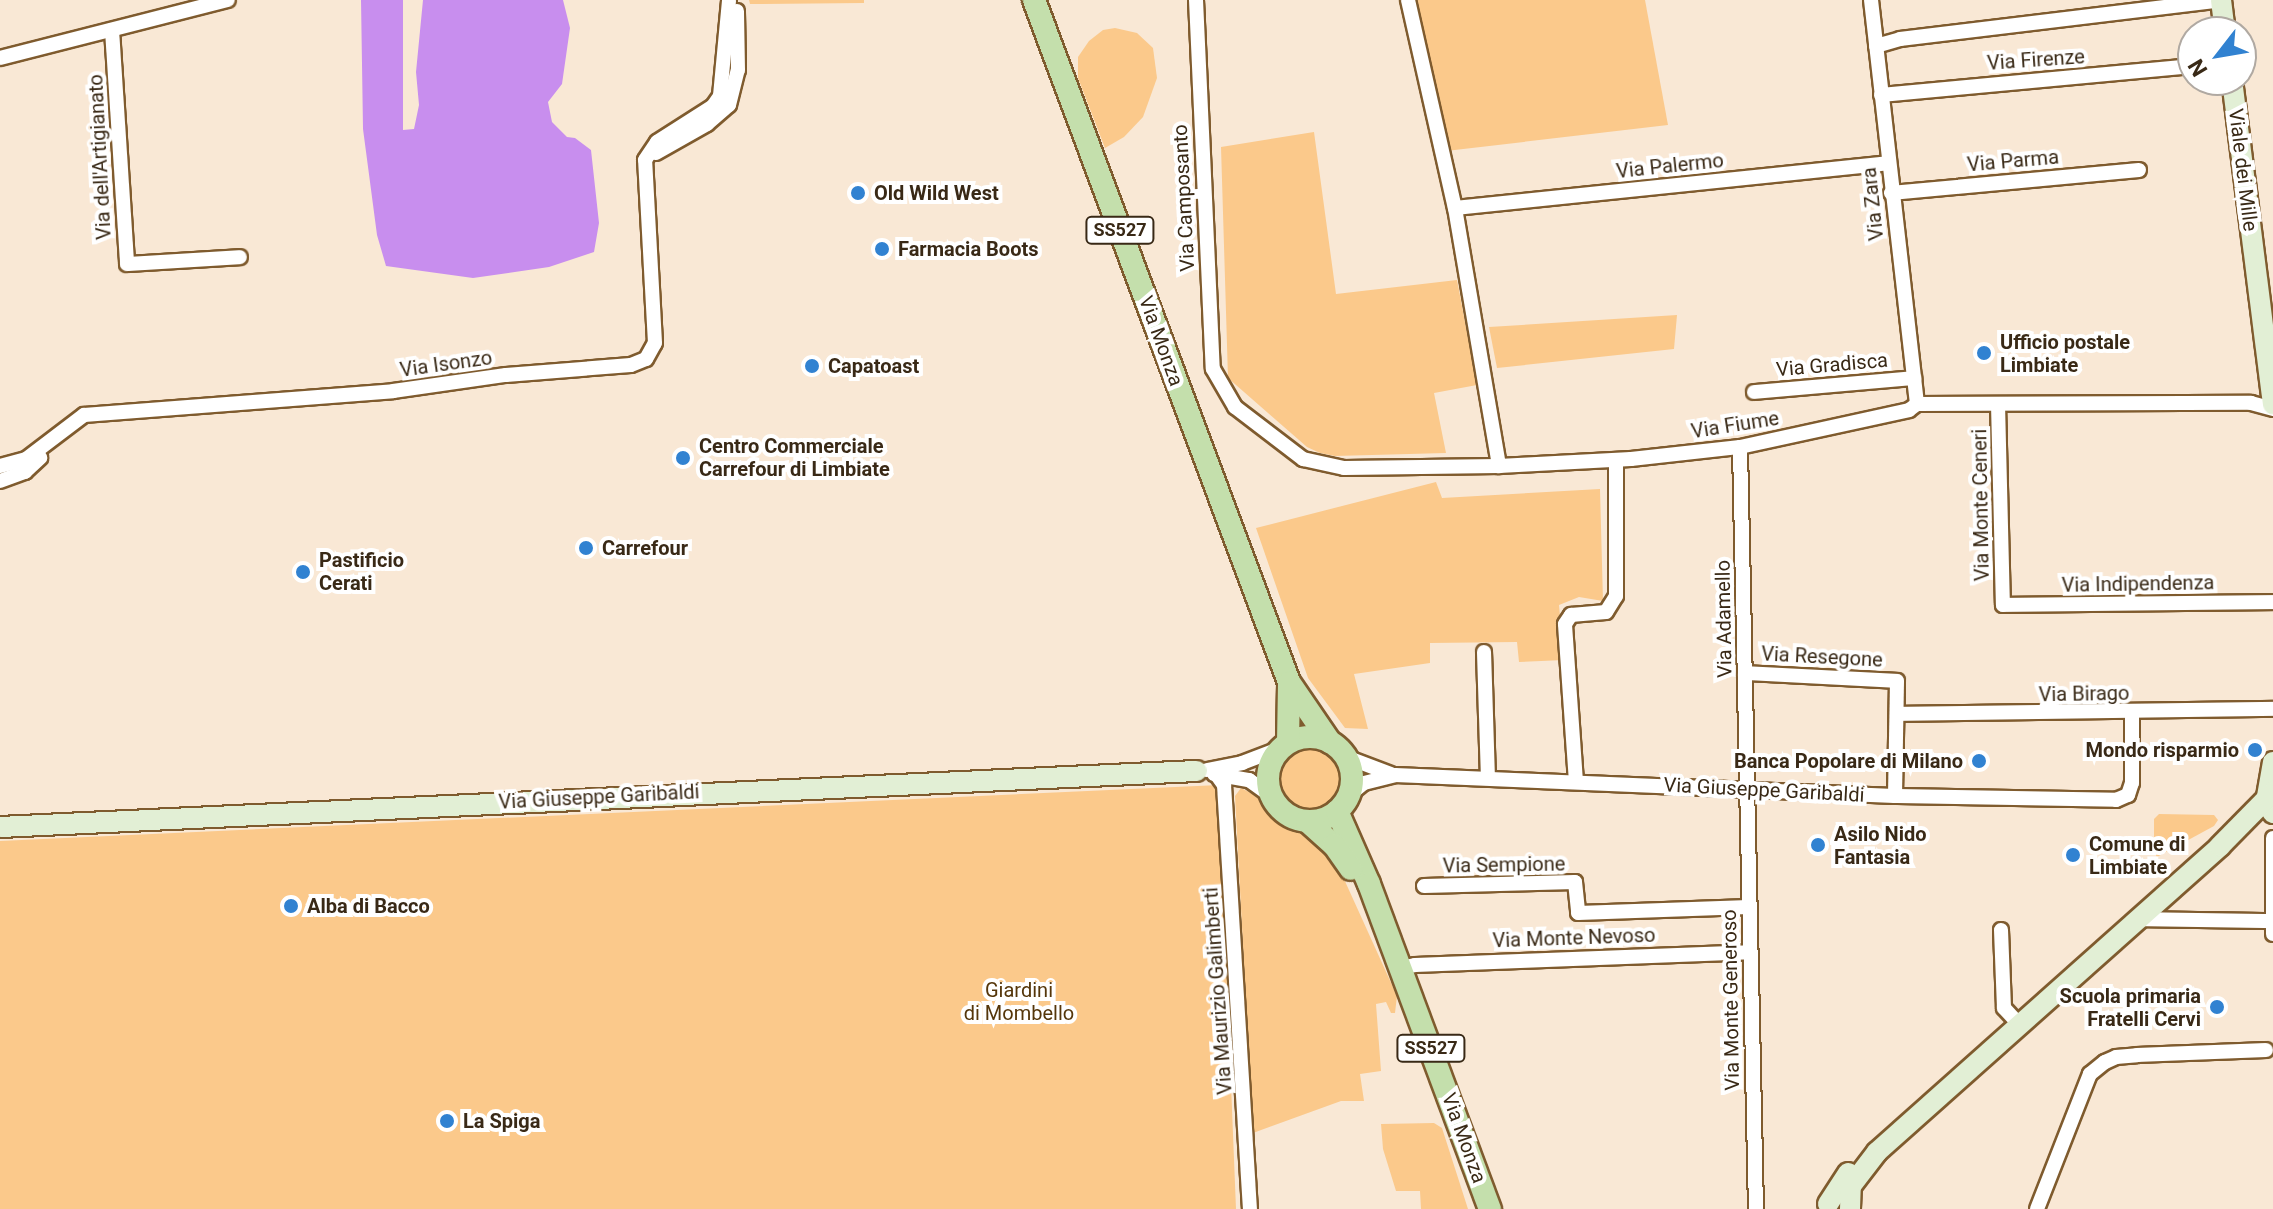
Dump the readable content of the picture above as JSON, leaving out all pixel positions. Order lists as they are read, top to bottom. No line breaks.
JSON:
{"streets":{"main road":["SS527","Via Monza"],"street":["Via Firenze","Via dell'Artigianato","Via Parma","Via Palermo","Viale dei Mille","Via Camposanto","Via Zara","Via Isonzo","Via Gradisca","Via Fiume","Via Monte Ceneri","Via Indipendenza","Via Adamello","Via Resegone","Via Birago","Via Giuseppe Garibaldi","Via Sempione","Via Monte Nevoso","Via Maurizio Galimberti","Via Monte Generoso"]},"crossings":[["Via Firenze","Via Zara"],["Via Parma","Via Zara"],["Via Palermo","Via Zara"],["Viale dei Mille","Via Fiume"],["Via Camposanto","Via Fiume"],["Via Zara","Via Gradisca"],["Via Zara","Via Fiume"],["Via Monza","Via Giuseppe Garibaldi"],["Via Monza","Via Monte Nevoso"],["Via Fiume","Via Monte Ceneri"],["Via Fiume","Via Adamello"],["Via Monte Ceneri","Via Indipendenza"],["Via Adamello","Via Resegone"],["Via Adamello","Via Giuseppe Garibaldi"],["Via Adamello","Via Monte Generoso"],["Via Resegone","Via Birago"],["Via Birago","Via Giuseppe Garibaldi"],["Via Giuseppe Garibaldi","Via Maurizio Galimberti"],["Via Giuseppe Garibaldi","Via Monte Generoso"],["Via Sempione","Via Monte Generoso"],["Via Monte Nevoso","Via Monte Generoso"]],"parks":["Giardini di Mombello"],"places":["Old Wild West","Farmacia Boots","Ufficio postale Limbiate","Capatoast","Centro Commerciale Carrefour di Limbiate","Carrefour","Pastificio Cerati","Mondo risparmio","Banca Popolare di Milano","Asilo Nido Fantasia","Comune di Limbiate","Alba di Bacco","Scuola primaria Fratelli Cervi","La Spiga"],"north":"bottom left"}
